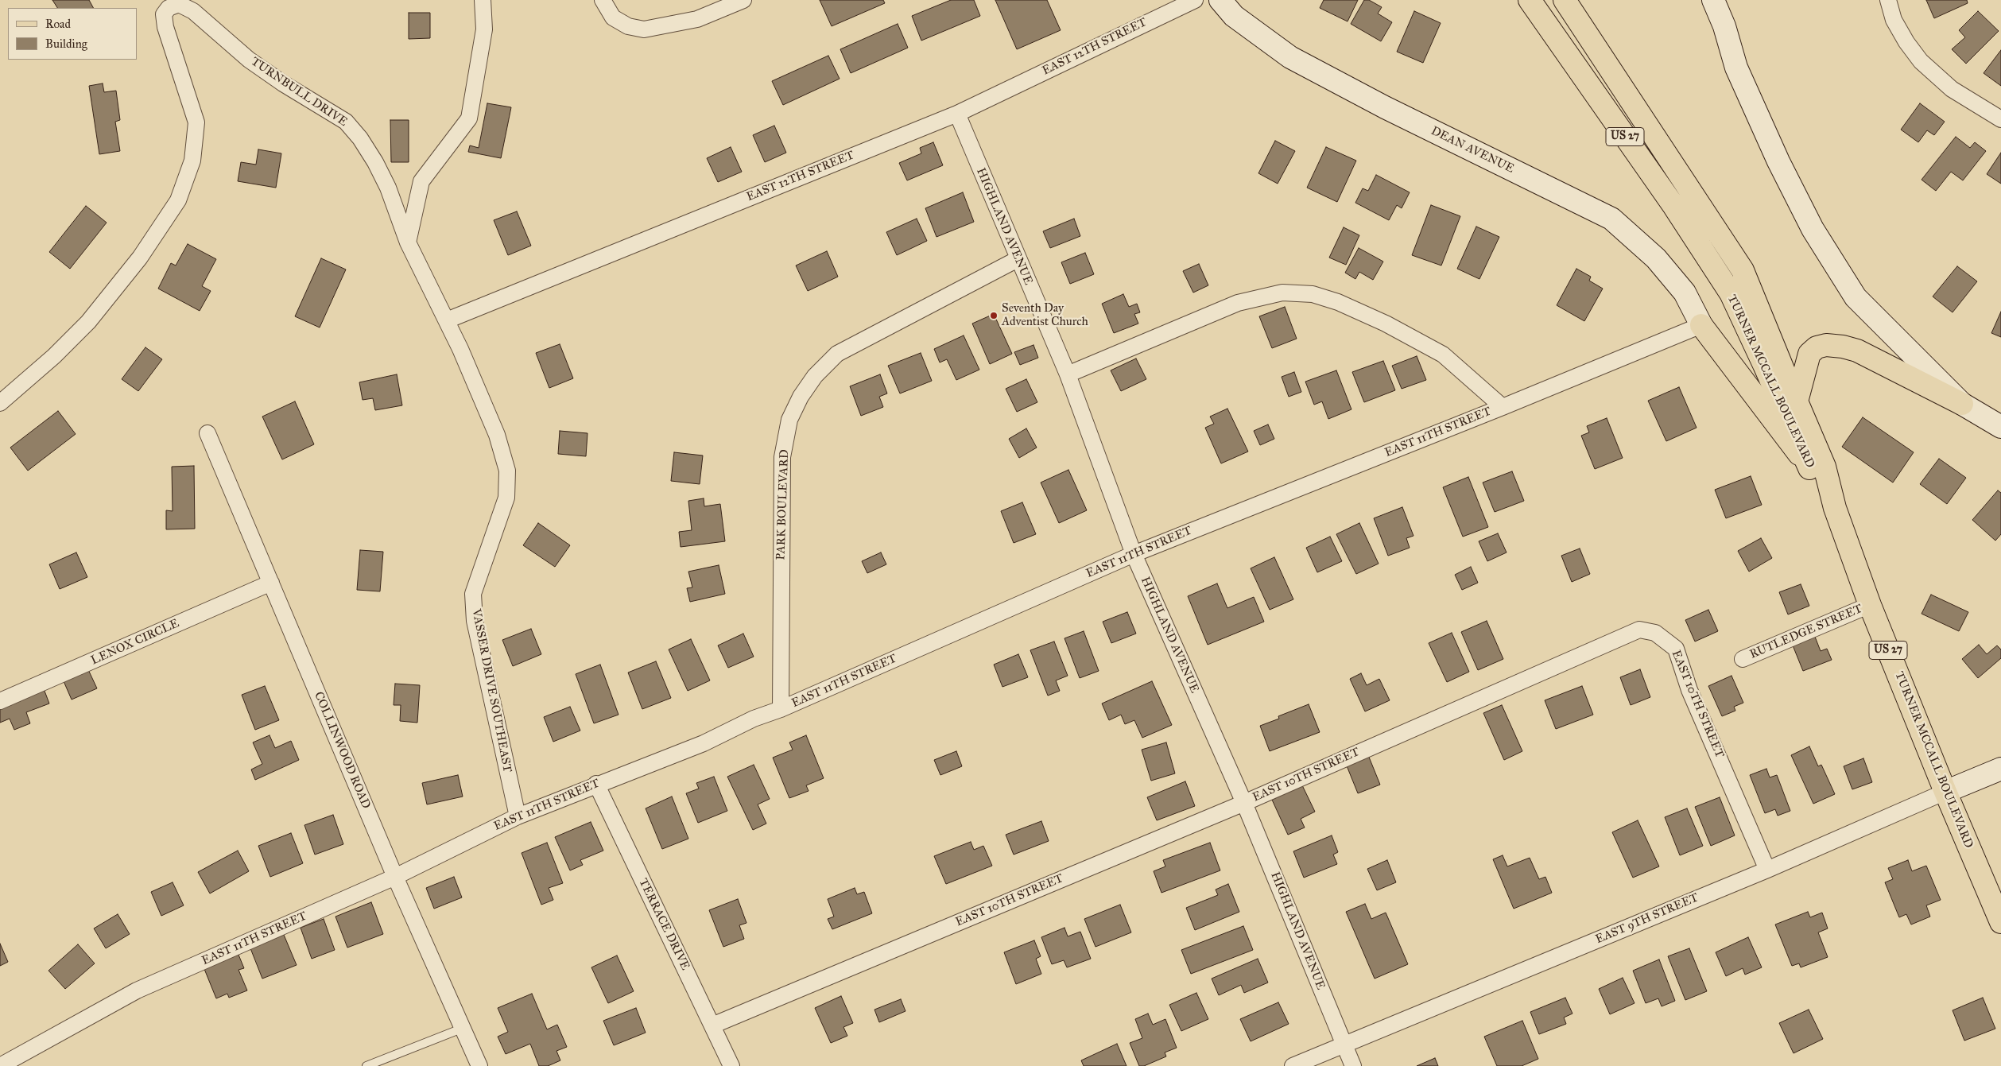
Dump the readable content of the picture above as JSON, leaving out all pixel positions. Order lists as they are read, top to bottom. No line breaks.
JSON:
{"streets":{"main road":["US 27","DEAN AVENUE","TURNER MCCALL BOULEVARD","EAST 9TH STREET"],"street":["EAST 12TH STREET","TURNBULL DRIVE","HIGHLAND AVENUE","EAST 11TH STREET","PARK BOULEVARD","RUTLEDGE STREET","LENOX CIRCLE","VASSER DRIVE SOUTHEAST","EAST 10TH STREET","COLLINWOOD ROAD","TERRACE DRIVE"]},"crossings":[["EAST 12TH STREET","TURNBULL DRIVE"],["EAST 12TH STREET","HIGHLAND AVENUE"],["EAST 12TH STREET","VASSER DRIVE SOUTHEAST"],["TURNBULL DRIVE","VASSER DRIVE SOUTHEAST"],["DEAN AVENUE","EAST 11TH STREET"],["HIGHLAND AVENUE","EAST 11TH STREET"],["HIGHLAND AVENUE","PARK BOULEVARD"],["HIGHLAND AVENUE","EAST 10TH STREET"],["HIGHLAND AVENUE","EAST 9TH STREET"],["TURNER MCCALL BOULEVARD","RUTLEDGE STREET"],["TURNER MCCALL BOULEVARD","EAST 9TH STREET"],["EAST 11TH STREET","PARK BOULEVARD"],["EAST 11TH STREET","VASSER DRIVE SOUTHEAST"],["EAST 11TH STREET","COLLINWOOD ROAD"],["EAST 11TH STREET","TERRACE DRIVE"],["LENOX CIRCLE","COLLINWOOD ROAD"],["EAST 10TH STREET","EAST 9TH STREET"],["EAST 10TH STREET","TERRACE DRIVE"]],"places":["Seventh Day Adventist Church"],"legend":["Road","Building"]}
